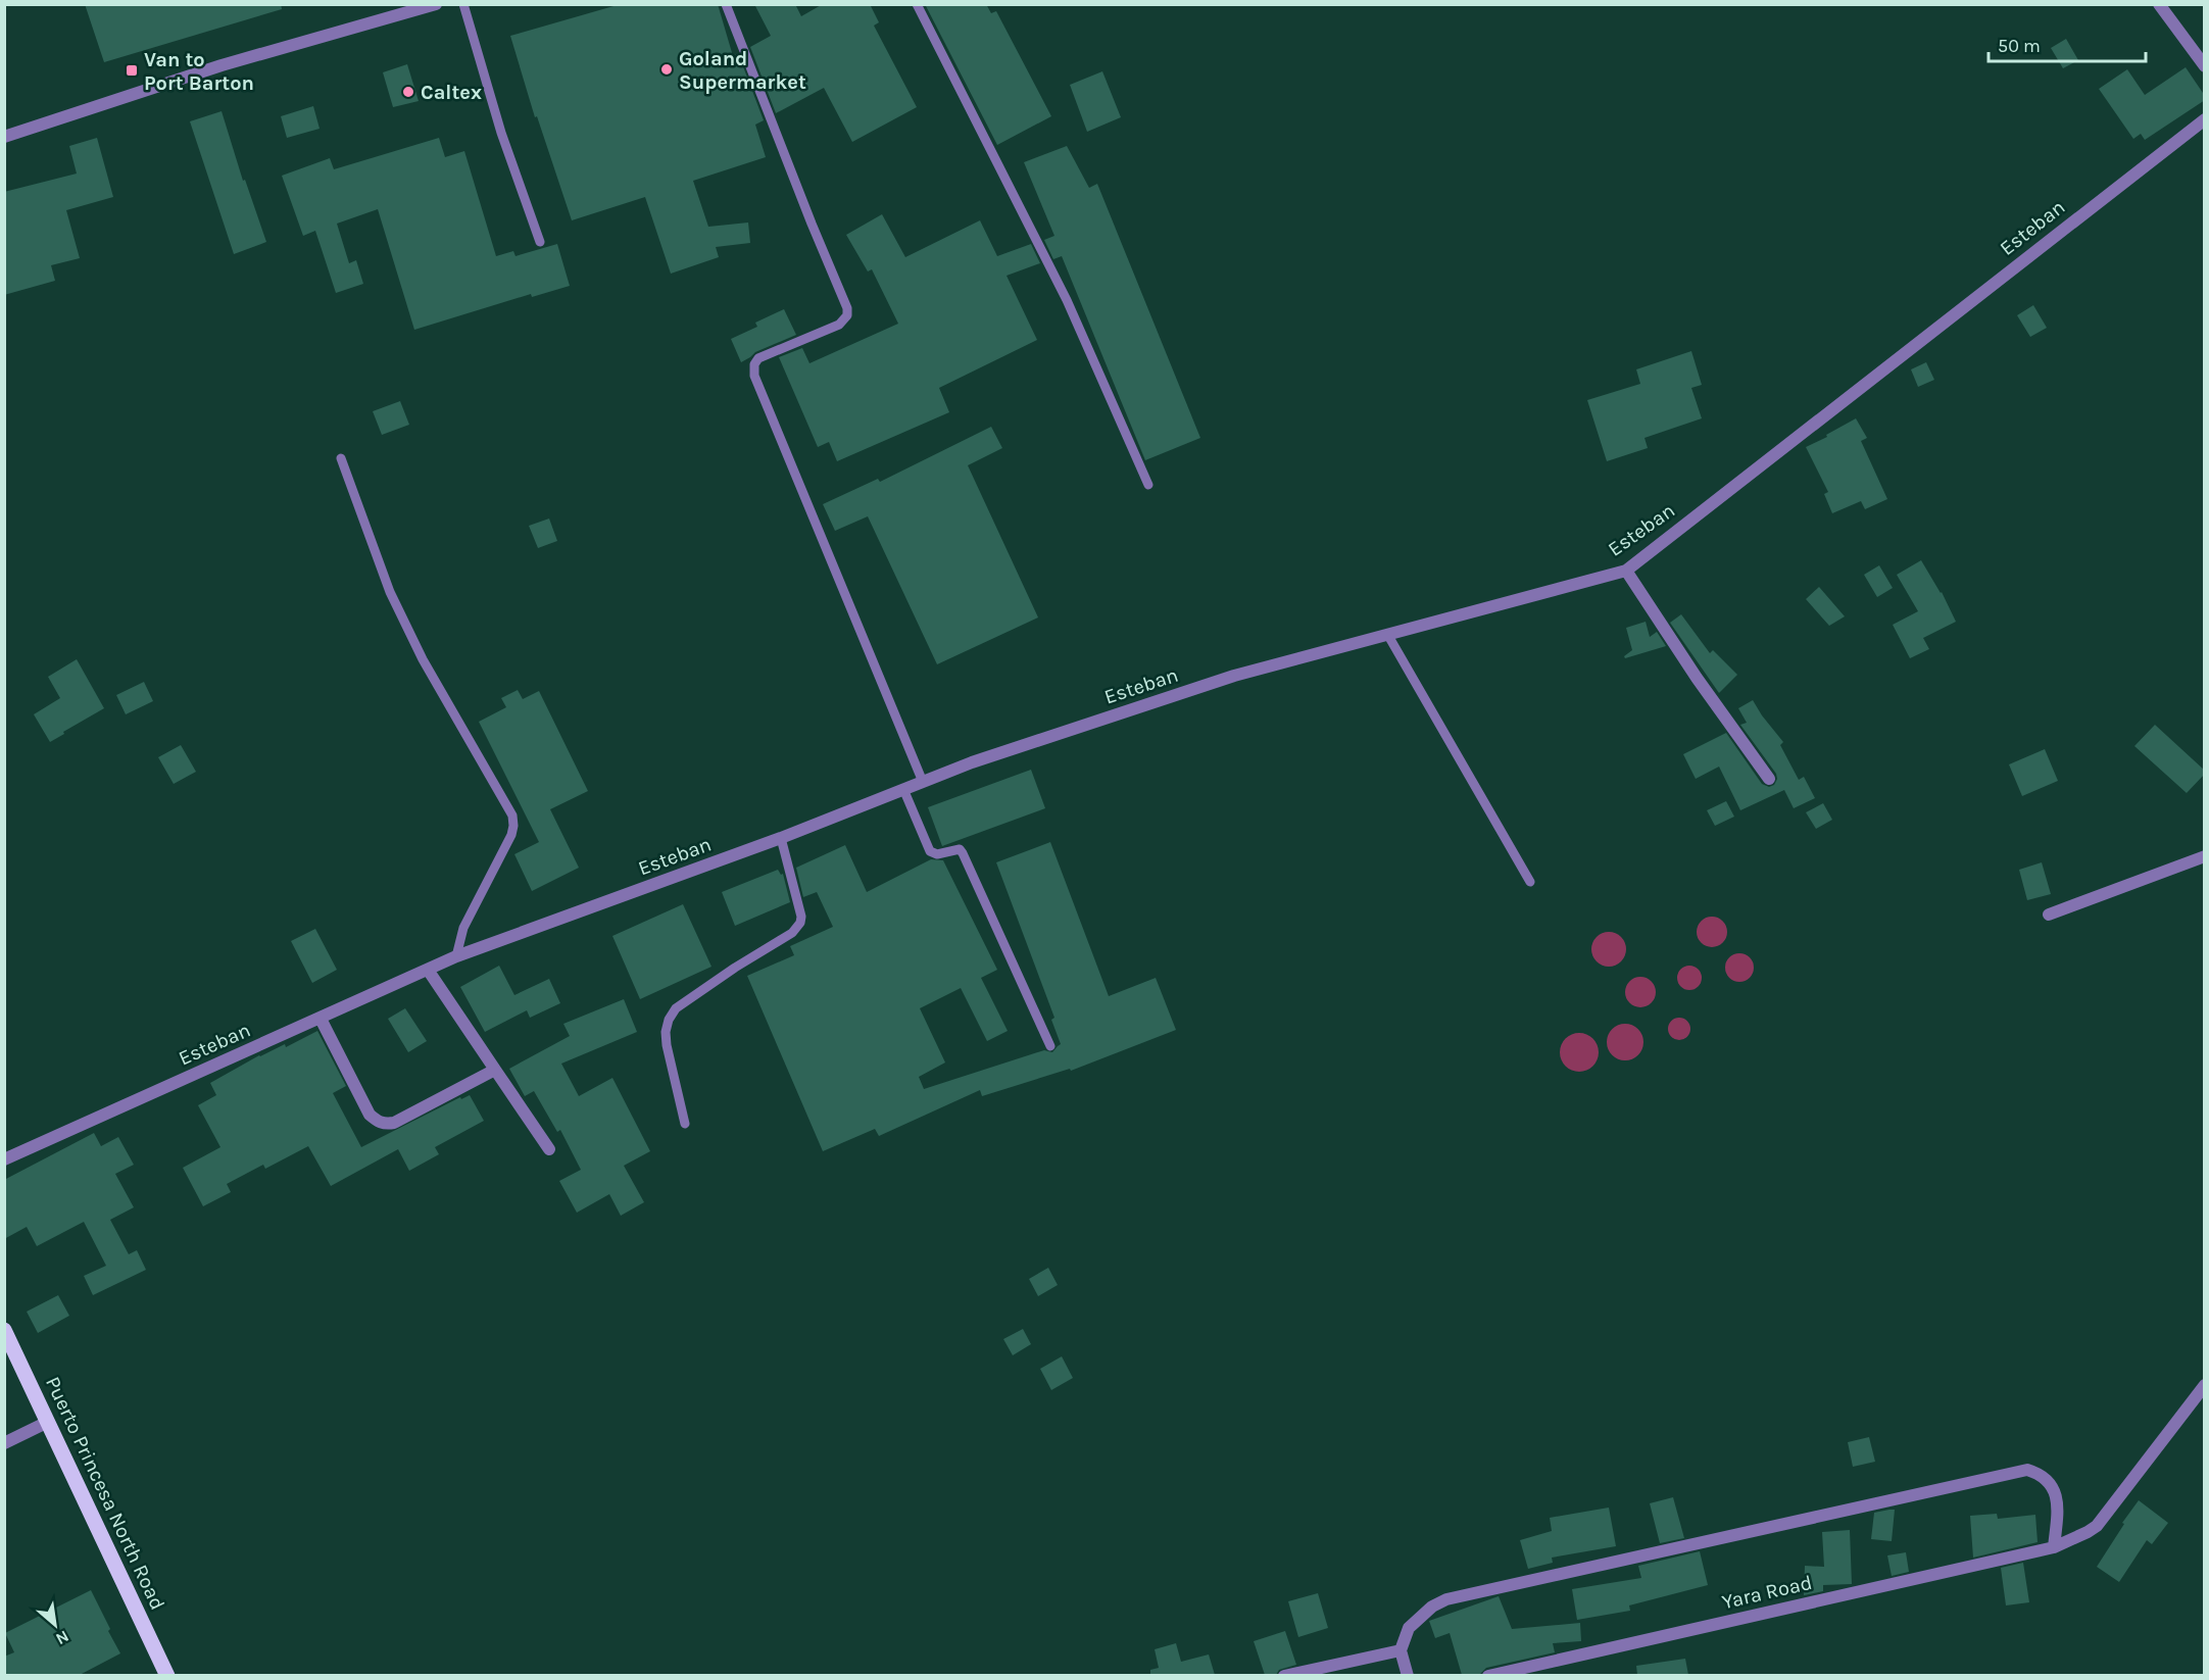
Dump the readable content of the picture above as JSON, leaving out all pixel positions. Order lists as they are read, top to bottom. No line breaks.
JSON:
{"streets":{"main road":["Puerto Princesa North Road"],"street":["Esteban","Yara Road"]},"places":{"other":["Goland Supermarket","Caltex"],"transit":["Van to Port Barton"]},"scale_bar":"50 m","north":"bottom right"}
